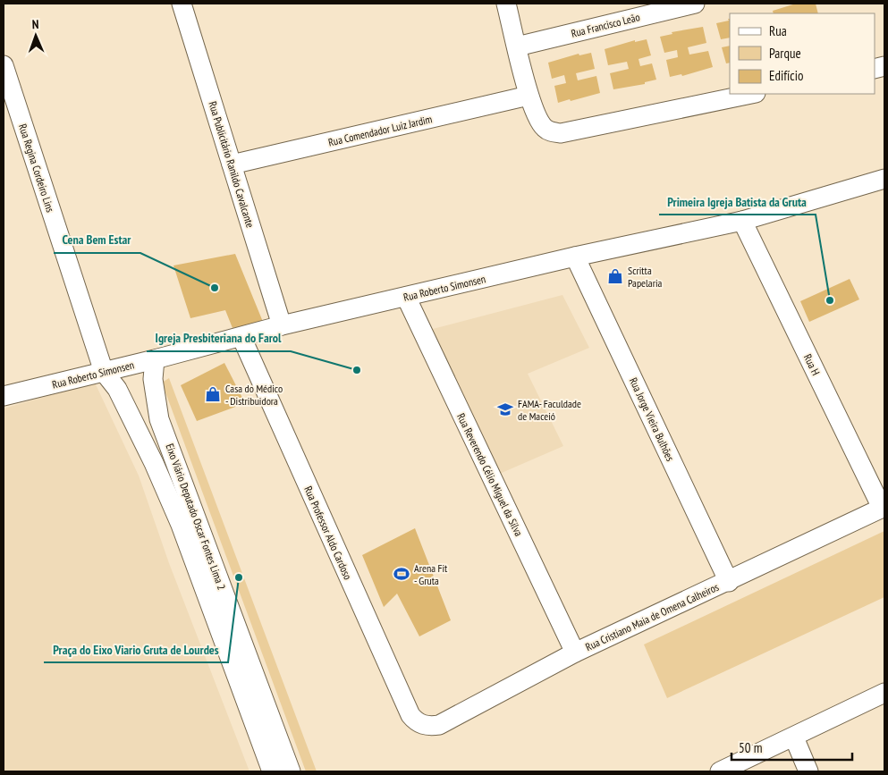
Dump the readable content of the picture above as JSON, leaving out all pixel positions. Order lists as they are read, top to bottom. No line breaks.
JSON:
{"streets":{"street":["Rua Francisco Leão","Rua Comendador Luiz Jardim","Rua Publicitário Ranildo Cavalcante","Rua Regina Cordeiro Lins","Rua Roberto Simonsen","Rua H","Rua Jorge Vieira Bulhões","Rua Reverendo Célio Miguel da Silva","Eixo Viário Deputado Oscar Fontes Lima 2","Rua Professor Aldo Cardoso","Rua Cristiano Maia de Omena Calheiros"]},"crossings":[["Rua Comendador Luiz Jardim","Rua Publicitário Ranildo Cavalcante"],["Rua Publicitário Ranildo Cavalcante","Rua Roberto Simonsen"],["Rua Regina Cordeiro Lins","Rua Roberto Simonsen"],["Rua Regina Cordeiro Lins","Eixo Viário Deputado Oscar Fontes Lima 2"],["Rua Roberto Simonsen","Rua H"],["Rua Roberto Simonsen","Rua Jorge Vieira Bulhões"],["Rua Roberto Simonsen","Rua Reverendo Célio Miguel da Silva"],["Rua Roberto Simonsen","Eixo Viário Deputado Oscar Fontes Lima 2"],["Rua Roberto Simonsen","Rua Professor Aldo Cardoso"],["Rua H","Rua Cristiano Maia de Omena Calheiros"],["Rua Jorge Vieira Bulhões","Rua Cristiano Maia de Omena Calheiros"],["Rua Reverendo Célio Miguel da Silva","Rua Cristiano Maia de Omena Calheiros"],["Rua Professor Aldo Cardoso","Rua Cristiano Maia de Omena Calheiros"]],"places":{"shop":["Scritta Papelaria","Casa do Médico - Distribuidora"],"other":["Cena Bem Estar","Primeira Igreja Batista da Gruta","Igreja Presbiteriana do Farol","Praça do Eixo Viario Gruta de Lourdes"],"school or university":["FAMA- Faculdade de Maceió"],"sports":["Arena Fit - Gruta"]},"legend":["Rua","Parque","Edifício"],"scale_bar":"50 m","north":"top"}
